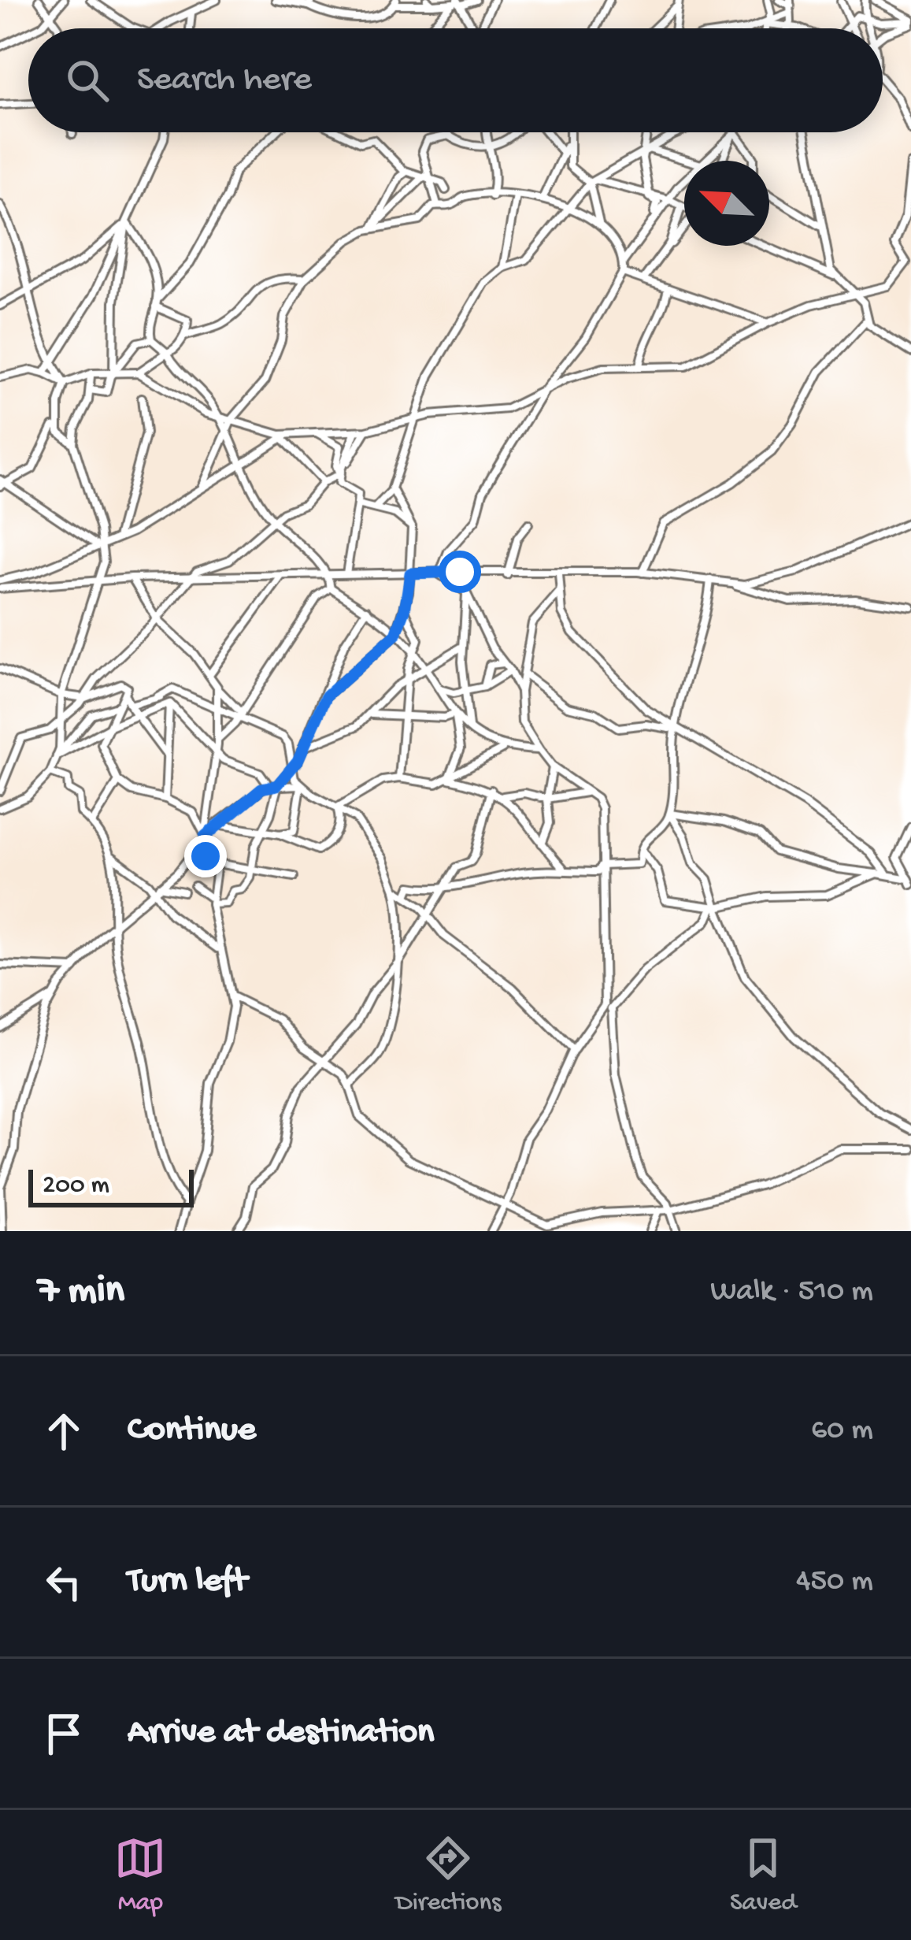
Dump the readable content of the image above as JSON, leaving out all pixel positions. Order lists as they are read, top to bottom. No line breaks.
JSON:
{"scale_bar":"200 m","north":"top left","page":{"search":"Search here","scale":"200 m","heading":["7 min","Walk · 510 m"],"list":[["Continue","60 m"],["Turn left","450 m"],"Arrive at destination"],"nav":["Map","Directions","Saved"]}}
